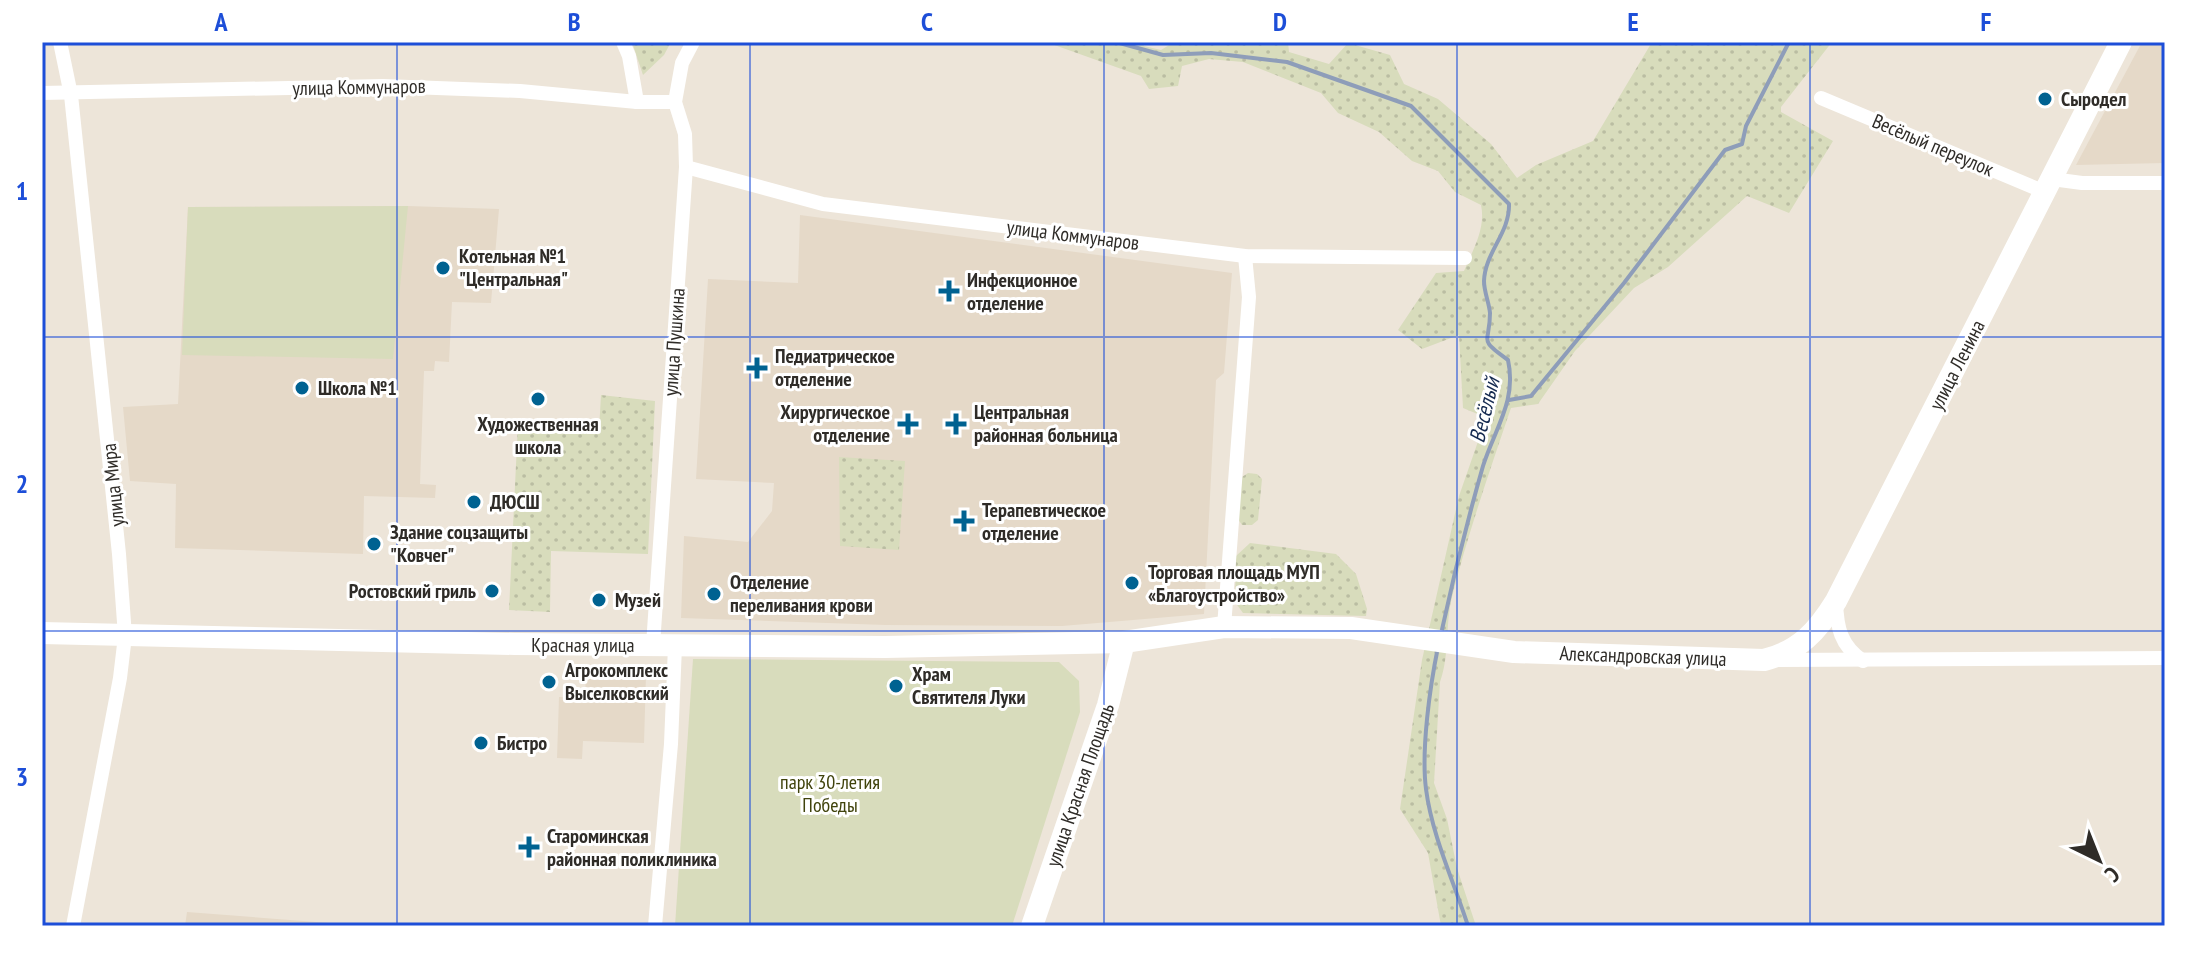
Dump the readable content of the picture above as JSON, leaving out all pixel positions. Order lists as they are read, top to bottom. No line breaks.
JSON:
{"streets":{"main road":["улица Ленина","Красная улица","Александровская улица","улица Красная Площадь"],"street":["улица Коммунаров","Весёлый переулок","улица Пушкина","улица Мира"]},"crossings":[["улица Коммунаров","улица Пушкина"],["улица Коммунаров","улица Мира"],["Весёлый переулок","улица Ленина"],["улица Пушкина","Красная улица"],["улица Ленина","Александровская улица"],["улица Мира","Красная улица"],["Красная улица","Александровская улица"],["Красная улица","улица Красная Площадь"],["Александровская улица","улица Красная Площадь"]],"water":["Весёлый"],"parks":["парк 30-летия Победы"],"places":{"other":["Сыродел","Котельная №1 \"Центральная\"","Школа №1","Художественная школа","ДЮСШ","Здание соцзащиты \"Ковчег\"","Торговая площадь МУП «Благоустройство»","Ростовский гриль","Отделение переливания крови","Музей","Агрокомплекс Выселковский","Храм Святителя Луки","Бистро"],"health":["Инфекционное отделение","Педиатрическое отделение","Хирургическое отделение","Центральная районная больница","Терапевтическое отделение","Староминская районная поликлиника"]},"north":"bottom right","grid":{"columns":["A","B","C","D","E","F"],"rows":["1","2","3"]}}
